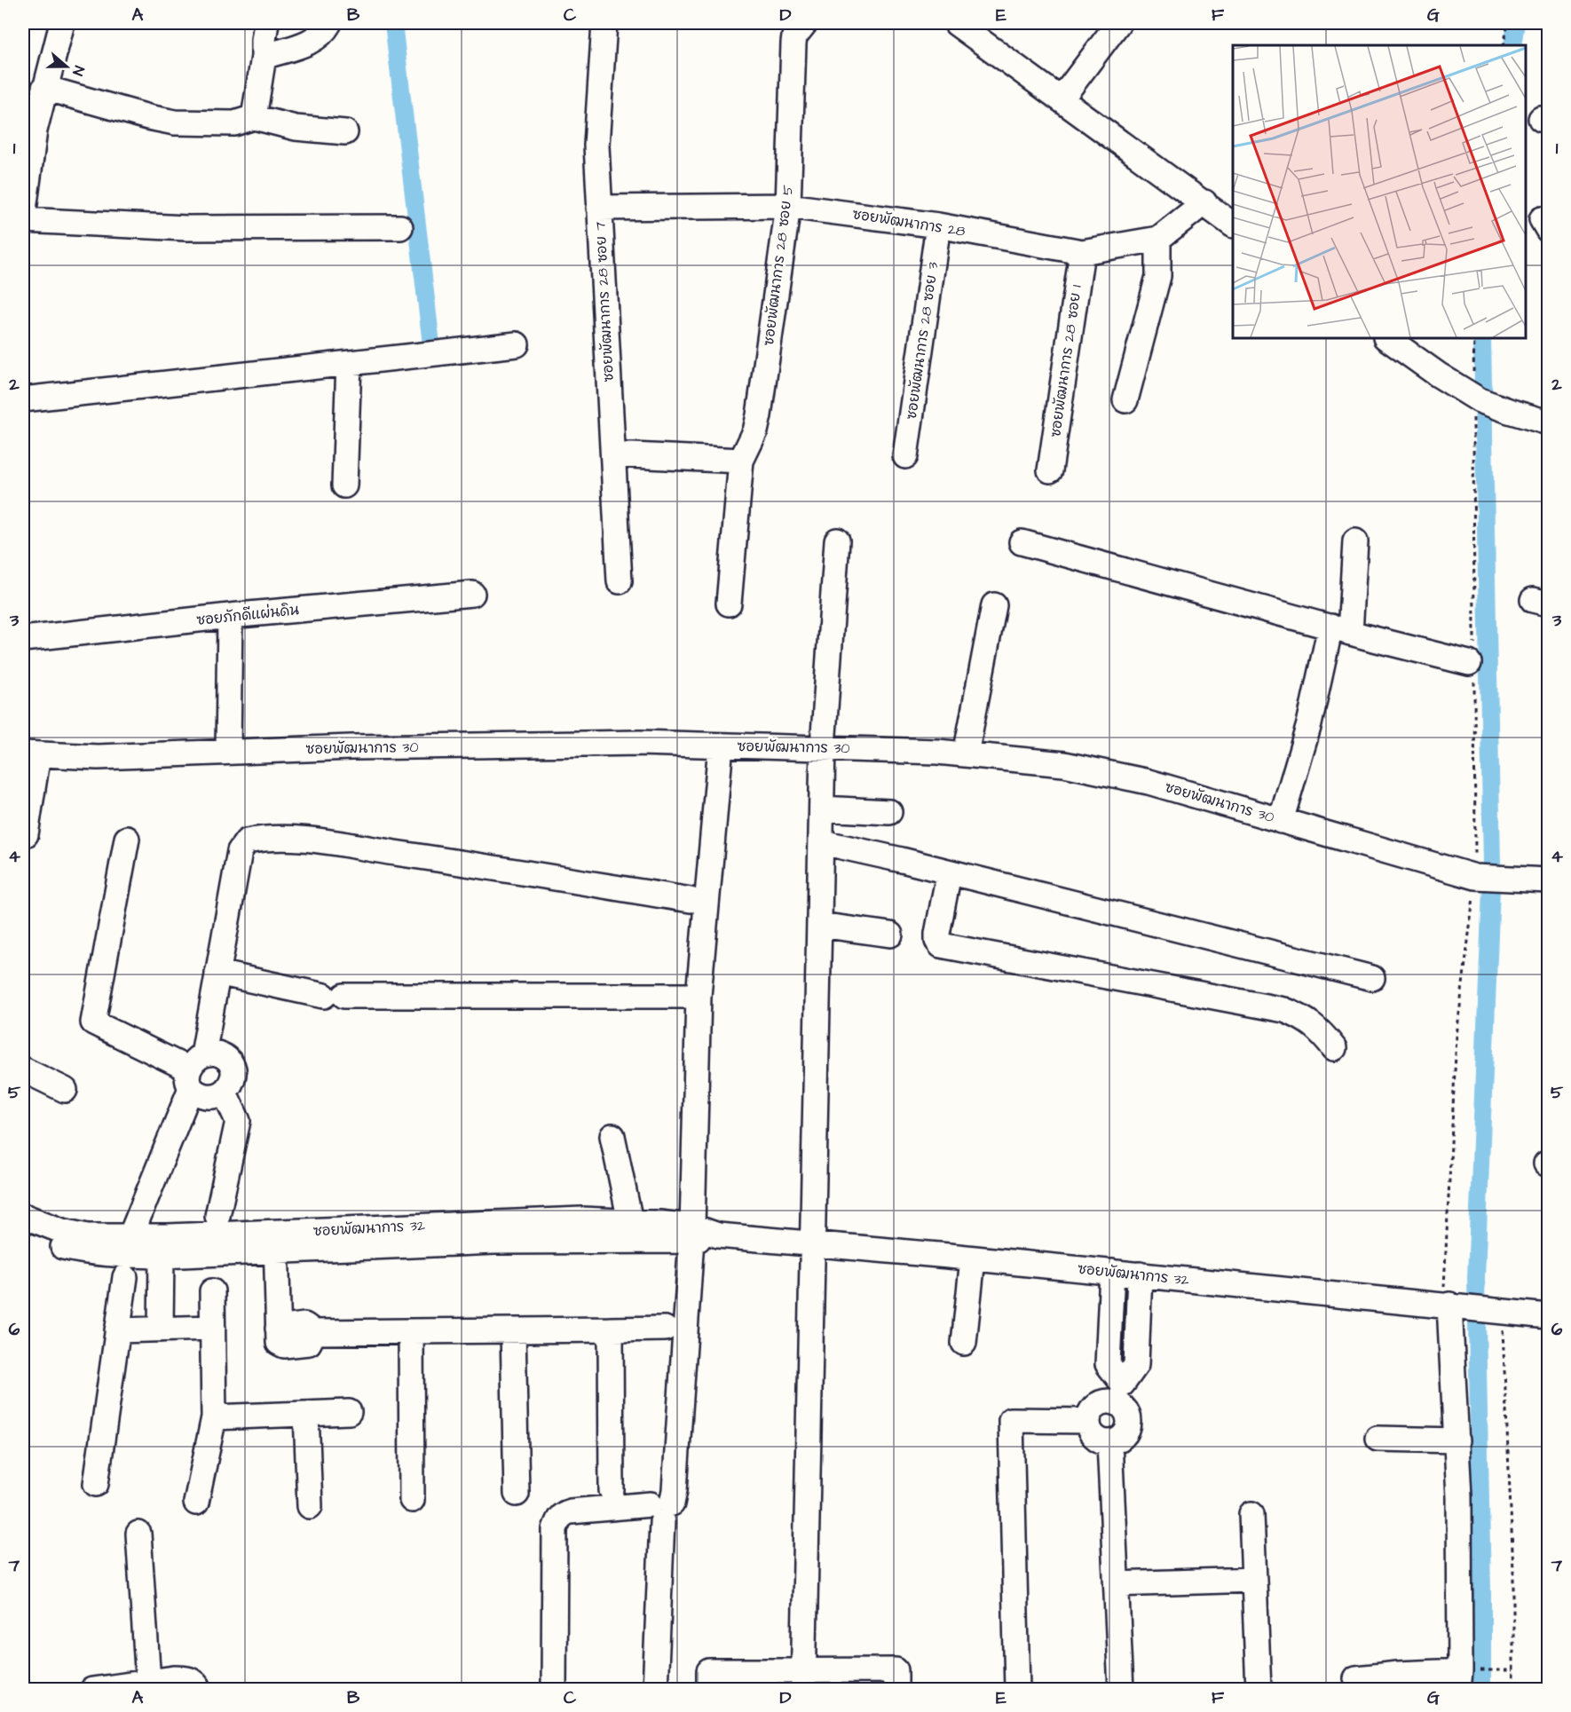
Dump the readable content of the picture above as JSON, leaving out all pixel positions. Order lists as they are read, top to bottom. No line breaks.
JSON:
{"streets":{"street":["ซอยพัฒนาการ 28","ซอยพัฒนาการ 28 ซอย 5","ซอยพัฒนาการ 28 ซอย 7","ซอยพัฒนาการ 28 ซอย 3","ซอยพัฒนาการ 28 ซอย 1","ซอยภักดีแผ่นดิน","ซอยพัฒนาการ 30","ซอยพัฒนาการ 32"]},"crossings":[["ซอยพัฒนาการ 28","ซอยพัฒนาการ 28 ซอย 5"],["ซอยพัฒนาการ 28","ซอยพัฒนาการ 28 ซอย 7"],["ซอยพัฒนาการ 28","ซอยพัฒนาการ 28 ซอย 3"],["ซอยพัฒนาการ 28","ซอยพัฒนาการ 28 ซอย 1"]],"north":"right","grid":{"columns":["A","B","C","D","E","F","G"],"rows":["1","2","3","4","5","6","7"]}}
